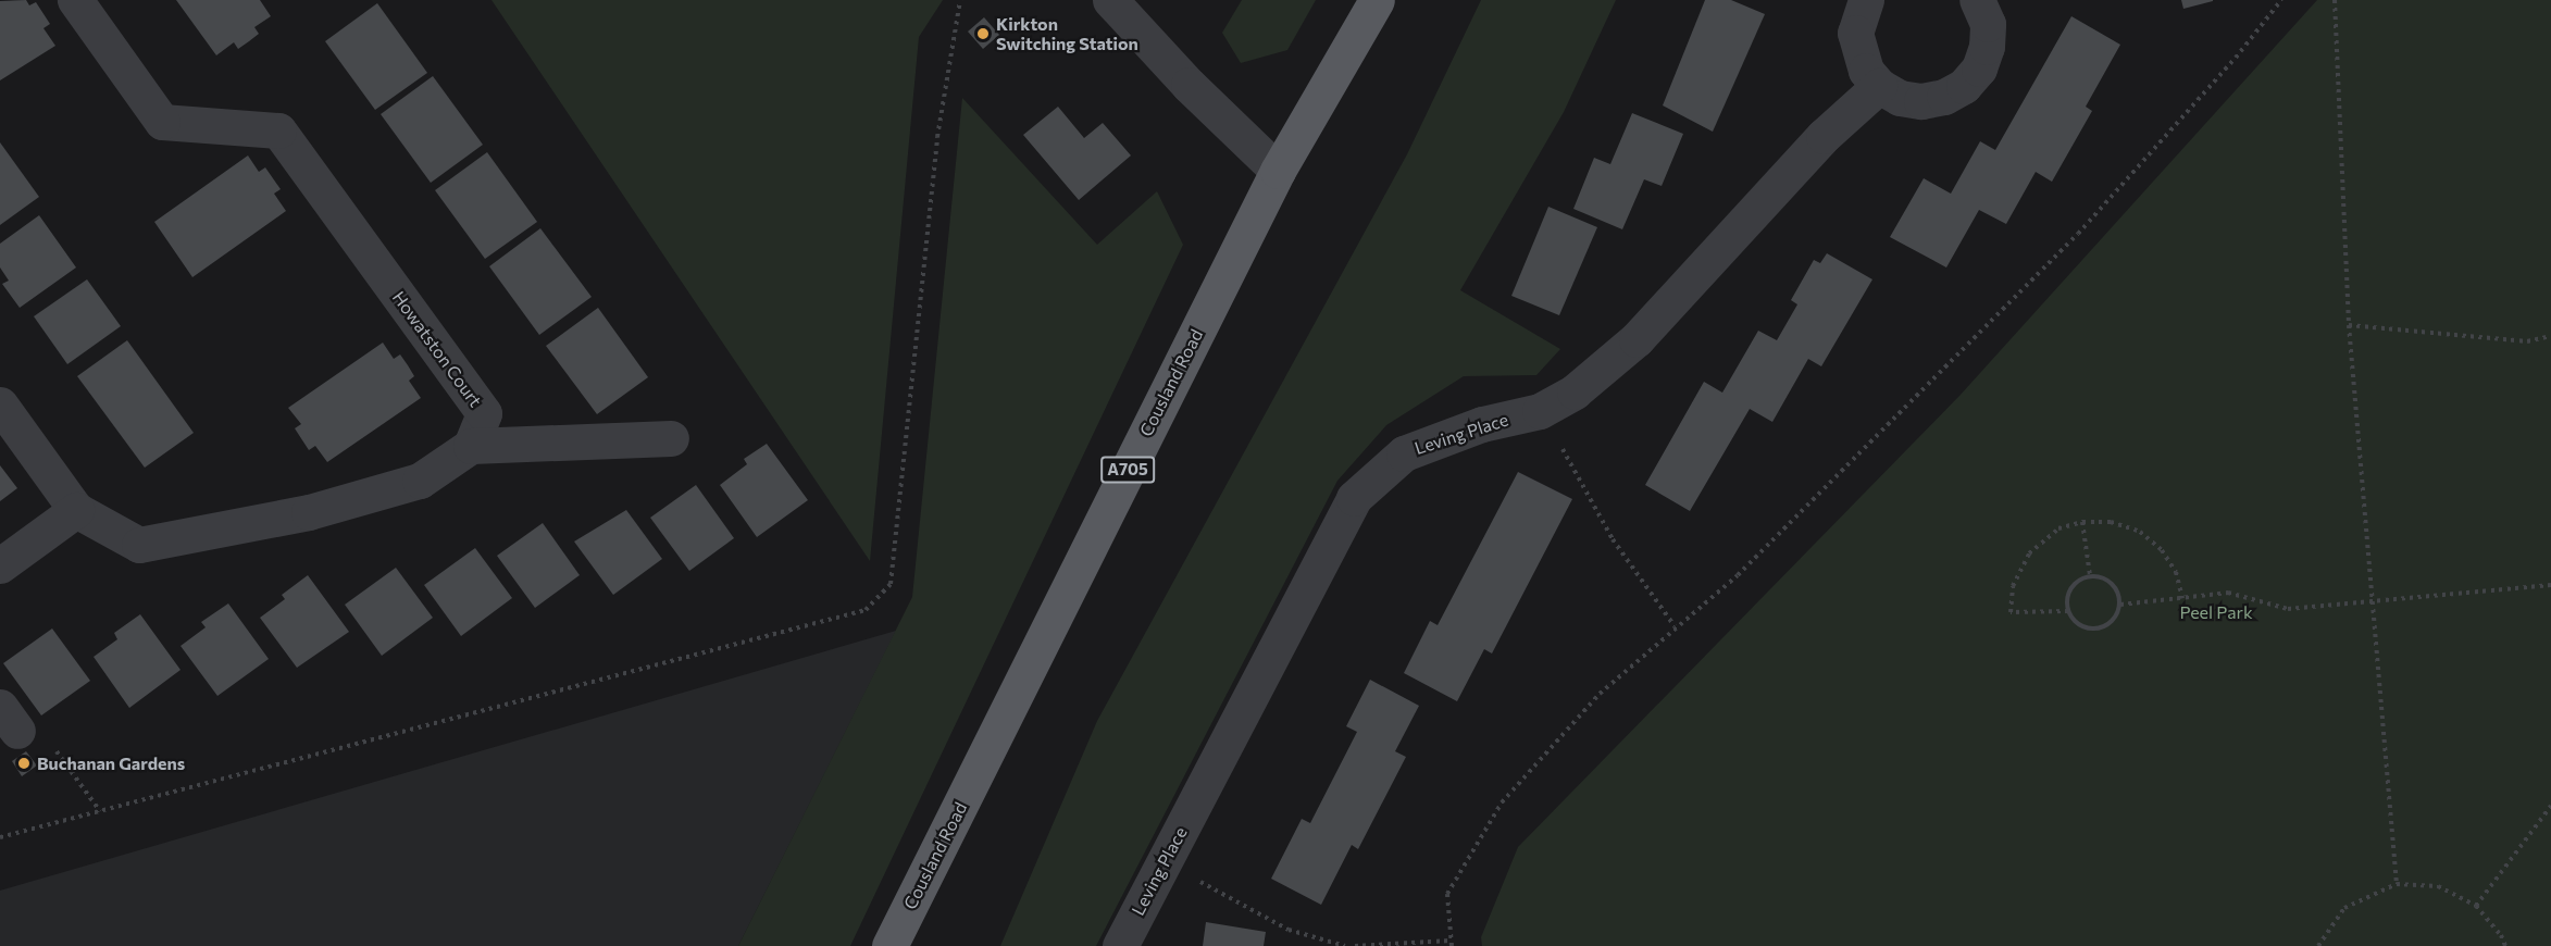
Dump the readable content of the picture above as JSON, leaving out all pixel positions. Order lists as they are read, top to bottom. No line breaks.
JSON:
{"streets":{"main road":["Cousland Road","A705"],"street":["Howatston Court","Leving Place"]},"parks":["Peel Park"],"places":["Kirkton Switching Station","Buchanan Gardens"]}
